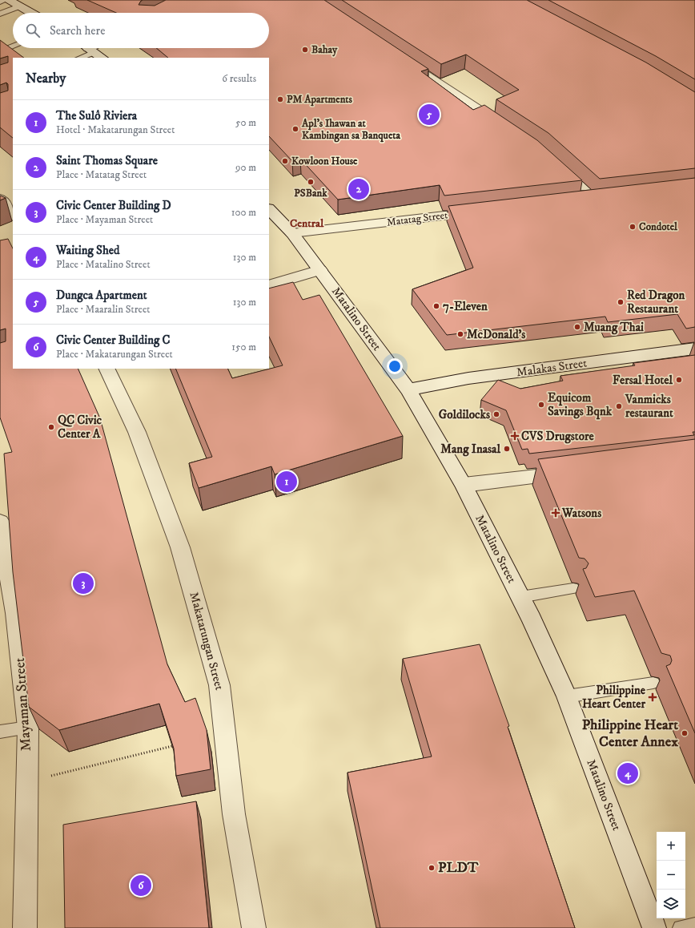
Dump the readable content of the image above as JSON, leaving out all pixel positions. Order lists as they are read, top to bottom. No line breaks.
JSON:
{"streets":{"street":["Matatag Street","Matalino Street","Malakas Street","Makatarungan Street","Mayaman Street"]},"crossings":[["Matatag Street","Matalino Street"],["Matalino Street","Malakas Street"]],"districts":["Central"],"places":{"other":["Bahay","PM Apartments","Apl's Ihawan at Kambingan sa Banqueta","Kowloon House","PSBank","Condotel","Red Dragon Restaurant","7-Eleven","Muang Thai","McDonald's","Fersal Hotel","Equicom Savings Bqnk","Vanmicks restaurant","Goldilocks","QC Civic Center A","Mang Inasal","Philippine Heart Center Annex","PLDT"],"health":["CVS Drugstore","Watsons","Philippine Heart Center"]},"page":{"search":"Search here","heading":["Nearby","6 results"],"list":[{"mark":"1","name":"The Sulô Riviera","note":"Hotel · Makatarungan Street","value":"50 m"},{"mark":"2","name":"Saint Thomas Square","note":"Place · Matatag Street","value":"90 m"},{"mark":"3","name":"Civic Center Building D","note":"Place · Mayaman Street","value":"100 m"},{"mark":"4","name":"Waiting Shed","note":"Place · Matalino Street","value":"130 m"},{"mark":"5","name":"Dungca Apartment","note":"Place · Maaralin Street","value":"130 m"},{"mark":"6","name":"Civic Center Building C","note":"Place · Makatarungan Street","value":"150 m"}],"pins":["5","2","1","3","4","6"],"map_buttons":["+","−"]}}
